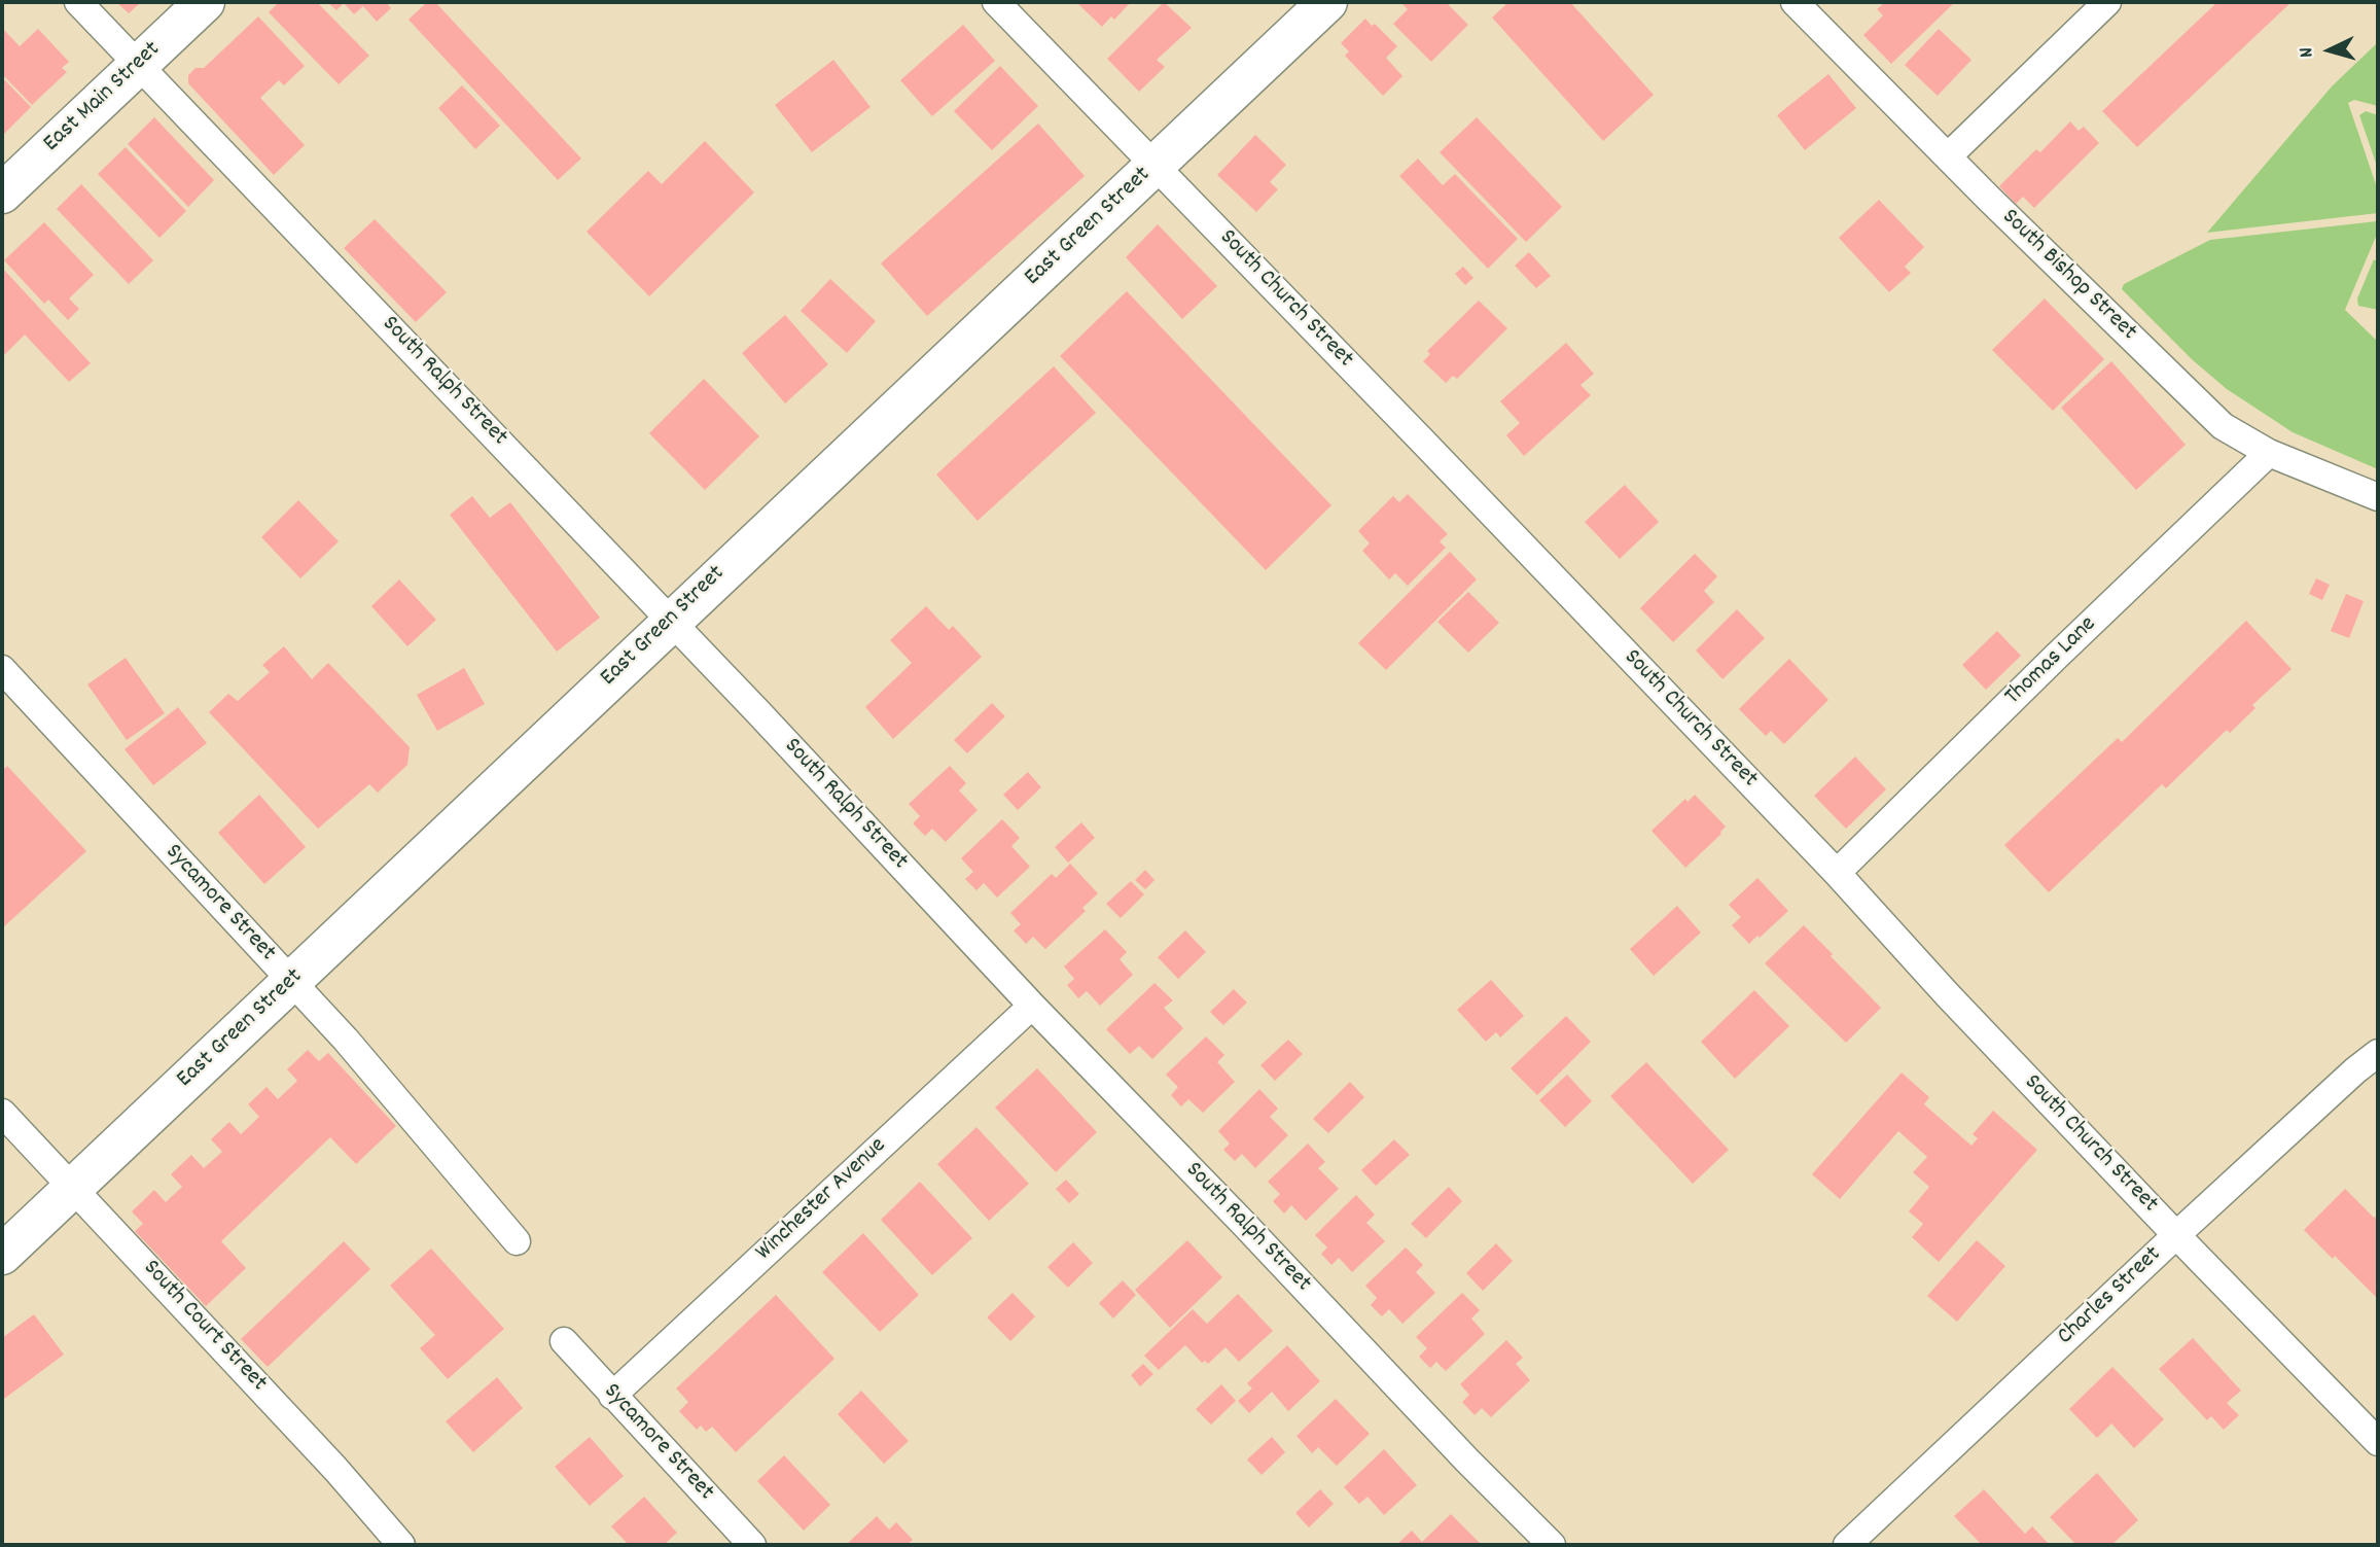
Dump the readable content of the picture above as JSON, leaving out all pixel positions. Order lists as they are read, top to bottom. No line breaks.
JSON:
{"streets":{"street":["East Main Street","East Green Street","South Bishop Street","South Church Street","South Ralph Street","Thomas Lane","Sycamore Street","Winchester Avenue","Charles Street","South Court Street"]},"crossings":[["East Main Street","South Ralph Street"],["East Green Street","South Church Street"],["East Green Street","South Ralph Street"],["East Green Street","Sycamore Street"],["East Green Street","South Court Street"],["South Bishop Street","Thomas Lane"],["South Church Street","Thomas Lane"],["South Church Street","Charles Street"],["South Ralph Street","Winchester Avenue"],["Sycamore Street","Winchester Avenue"]],"north":"left"}
